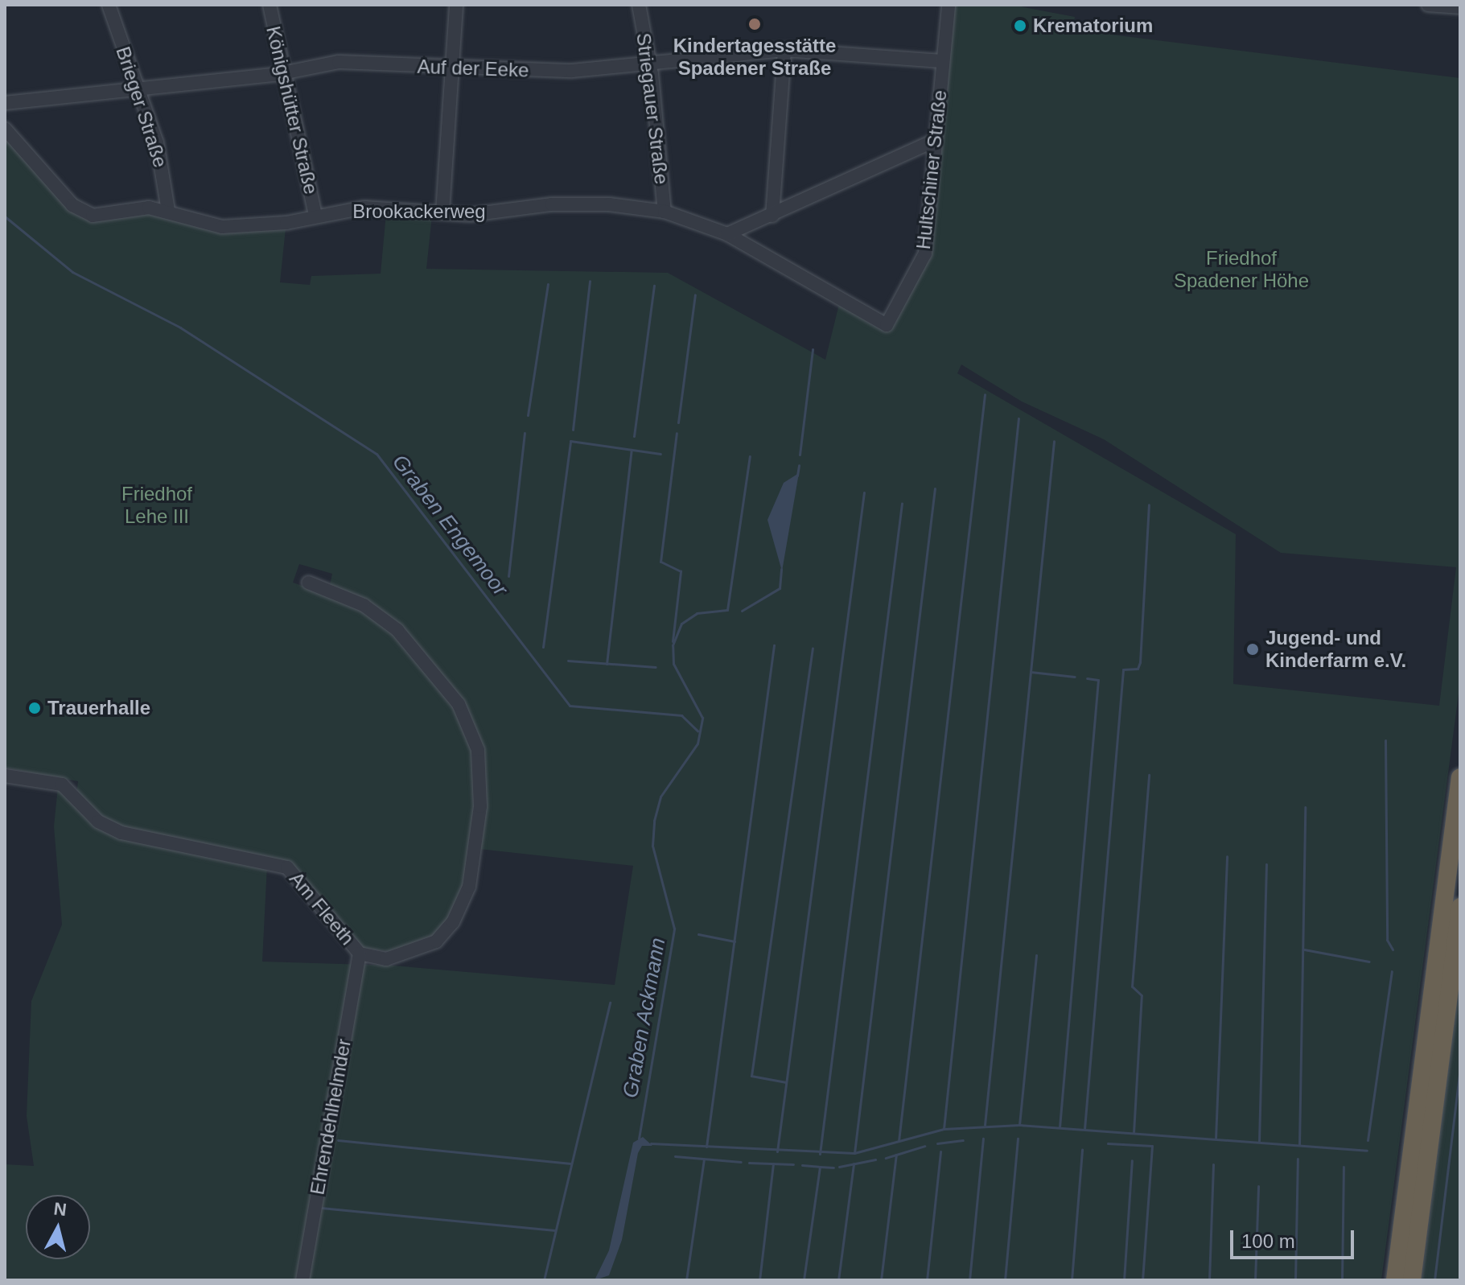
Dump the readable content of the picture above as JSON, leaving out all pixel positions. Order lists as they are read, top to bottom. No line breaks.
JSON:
{"streets":{"street":["Auf der Eeke","Brieger Straße","Striegauer Straße","Königshütter Straße","Hultschiner Straße","Brookackerweg","Am Fleeth","Ehrendehlhelmder"]},"crossings":[["Auf der Eeke","Brieger Straße"],["Auf der Eeke","Striegauer Straße"],["Auf der Eeke","Königshütter Straße"],["Auf der Eeke","Hultschiner Straße"],["Brieger Straße","Brookackerweg"],["Striegauer Straße","Brookackerweg"],["Königshütter Straße","Brookackerweg"],["Hultschiner Straße","Brookackerweg"],["Am Fleeth","Ehrendehlhelmder"]],"water":["Graben Engemoor","Graben Ackmann"],"parks":["Friedhof Spadener Höhe","Friedhof Lehe III"],"places":["Kindertagesstätte Spadener Straße","Krematorium","Jugend- und Kinderfarm e.V.","Trauerhalle"],"scale_bar":"100 m","north":"top"}
